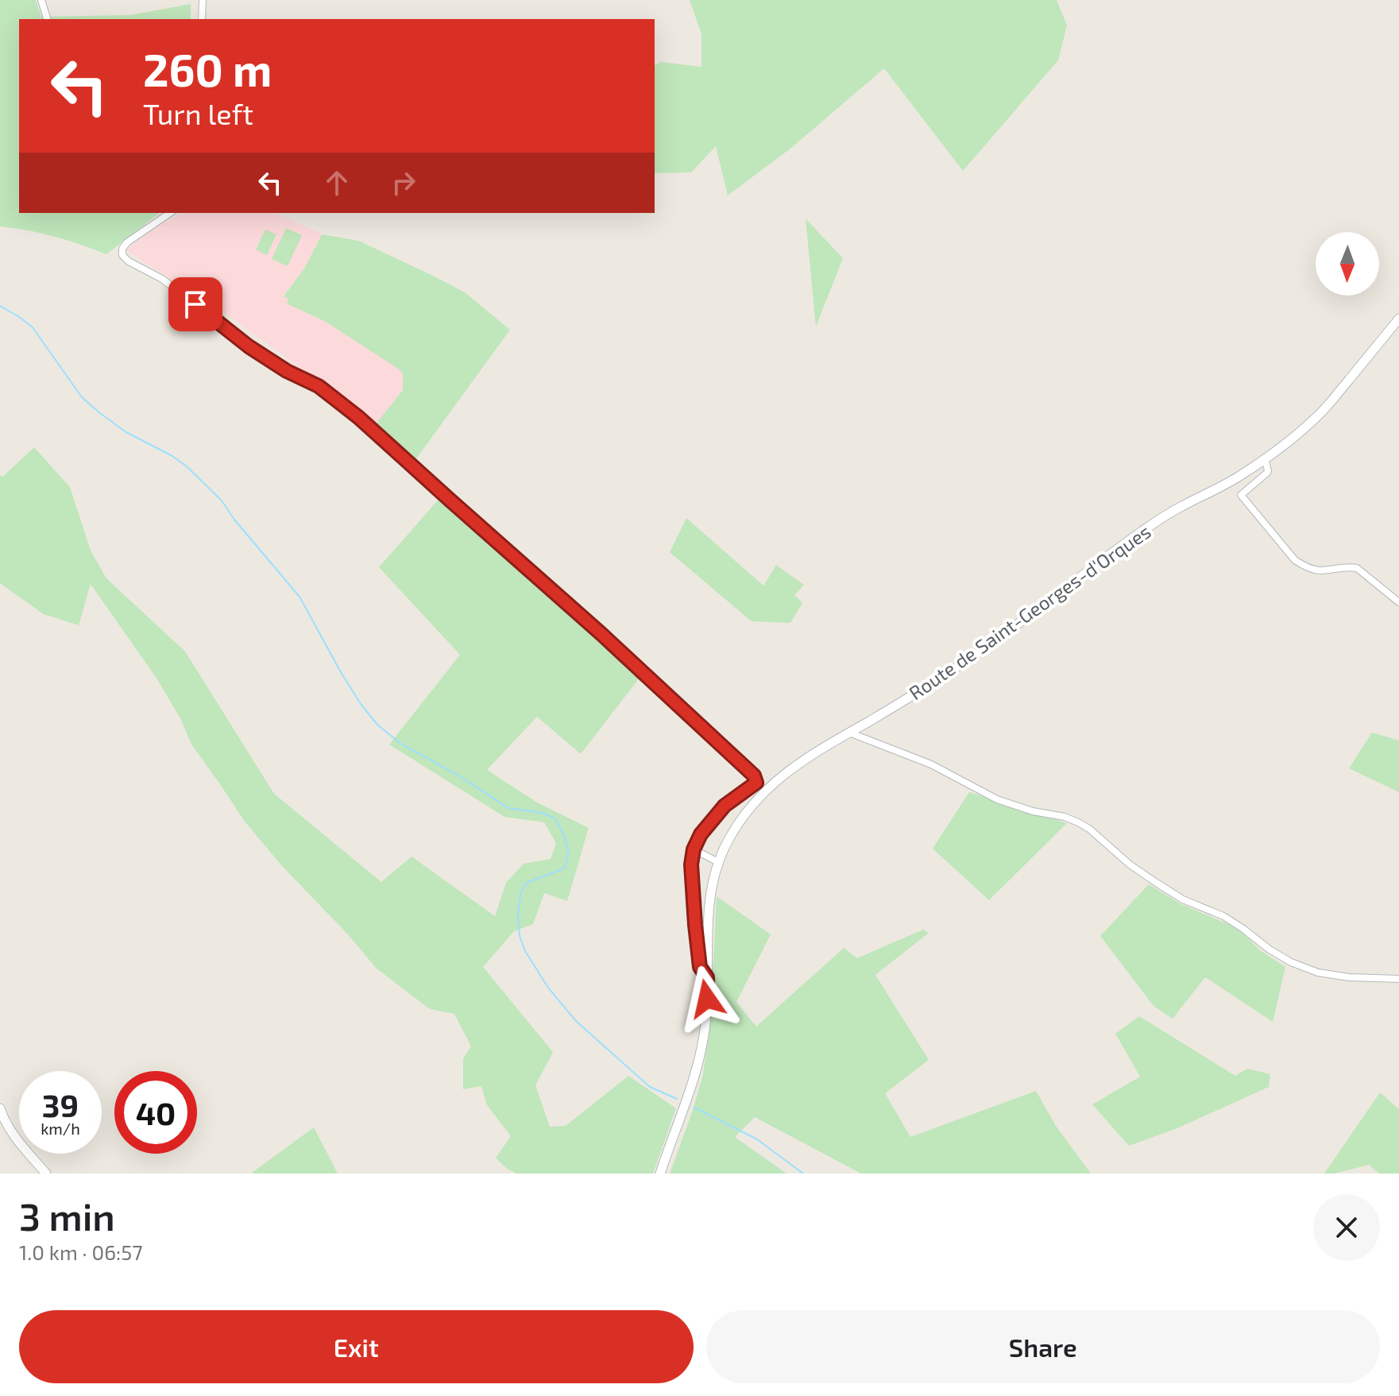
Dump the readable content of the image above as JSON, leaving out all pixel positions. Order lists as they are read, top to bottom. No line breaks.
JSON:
{"streets":{"street":["Route de Saint-Georges-d'Orques"]},"north":"bottom","page":{"turn":["260 m","Turn left"],"speed":"39 km/h","limit":"40","heading":["3 min","1.0 km · 06:57"],"buttons":["Exit","Share"]}}
